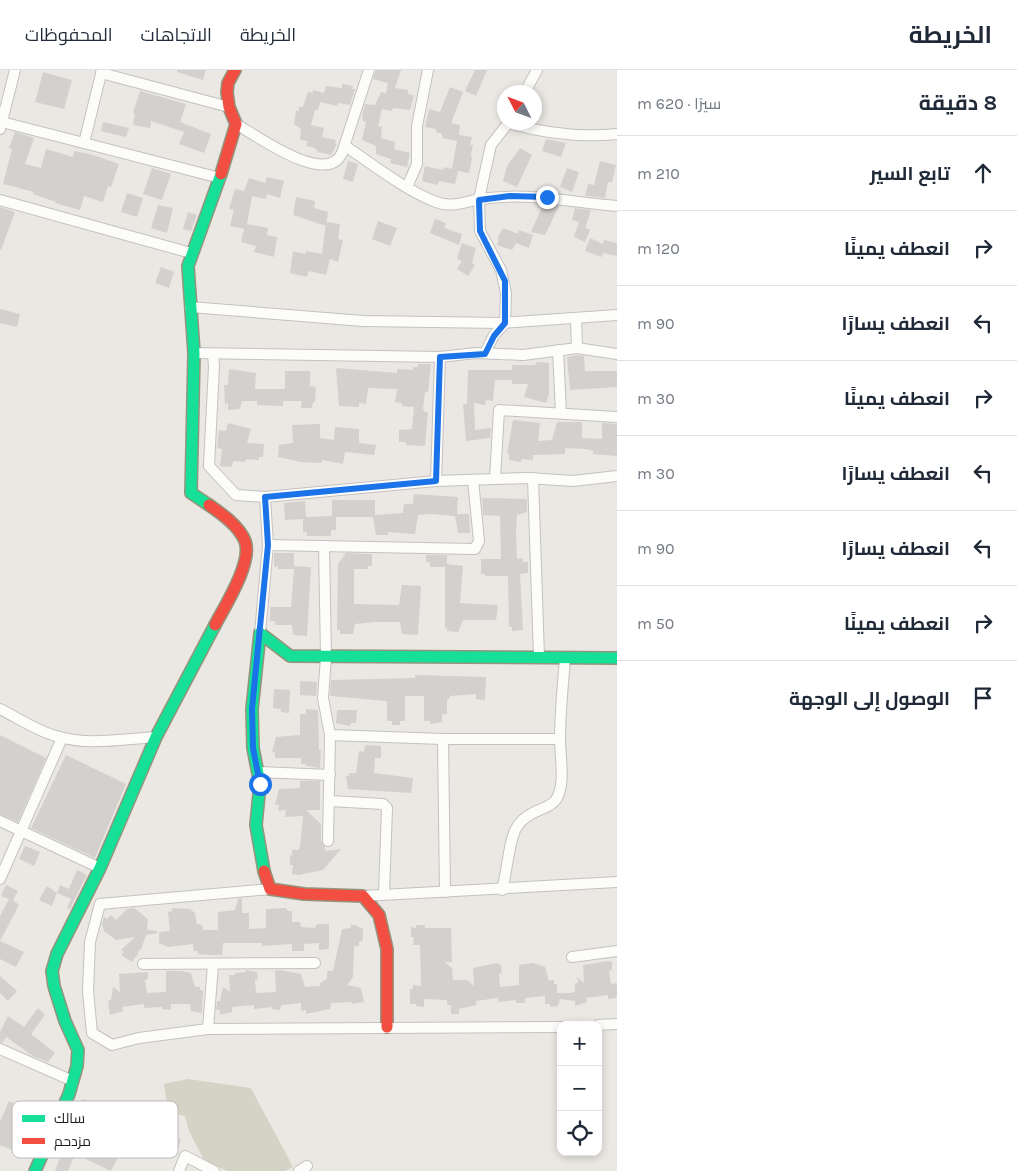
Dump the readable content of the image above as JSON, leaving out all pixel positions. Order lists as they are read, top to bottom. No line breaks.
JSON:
{"legend":["سالك","مزدحم"],"north":"top left","page":{"header":"الخريطة","nav":["الخريطة","الاتجاهات","المحفوظات"],"heading":["8 دقيقة","سيرًا · 620 m"],"list":[["تابع السير","210 m"],["انعطف يمينًا","120 m"],["انعطف يسارًا","90 m"],["انعطف يمينًا","30 m"],["انعطف يسارًا","30 m"],["انعطف يسارًا","90 m"],["انعطف يمينًا","50 m"],"الوصول إلى الوجهة"],"map_buttons":["+","−"]}}
